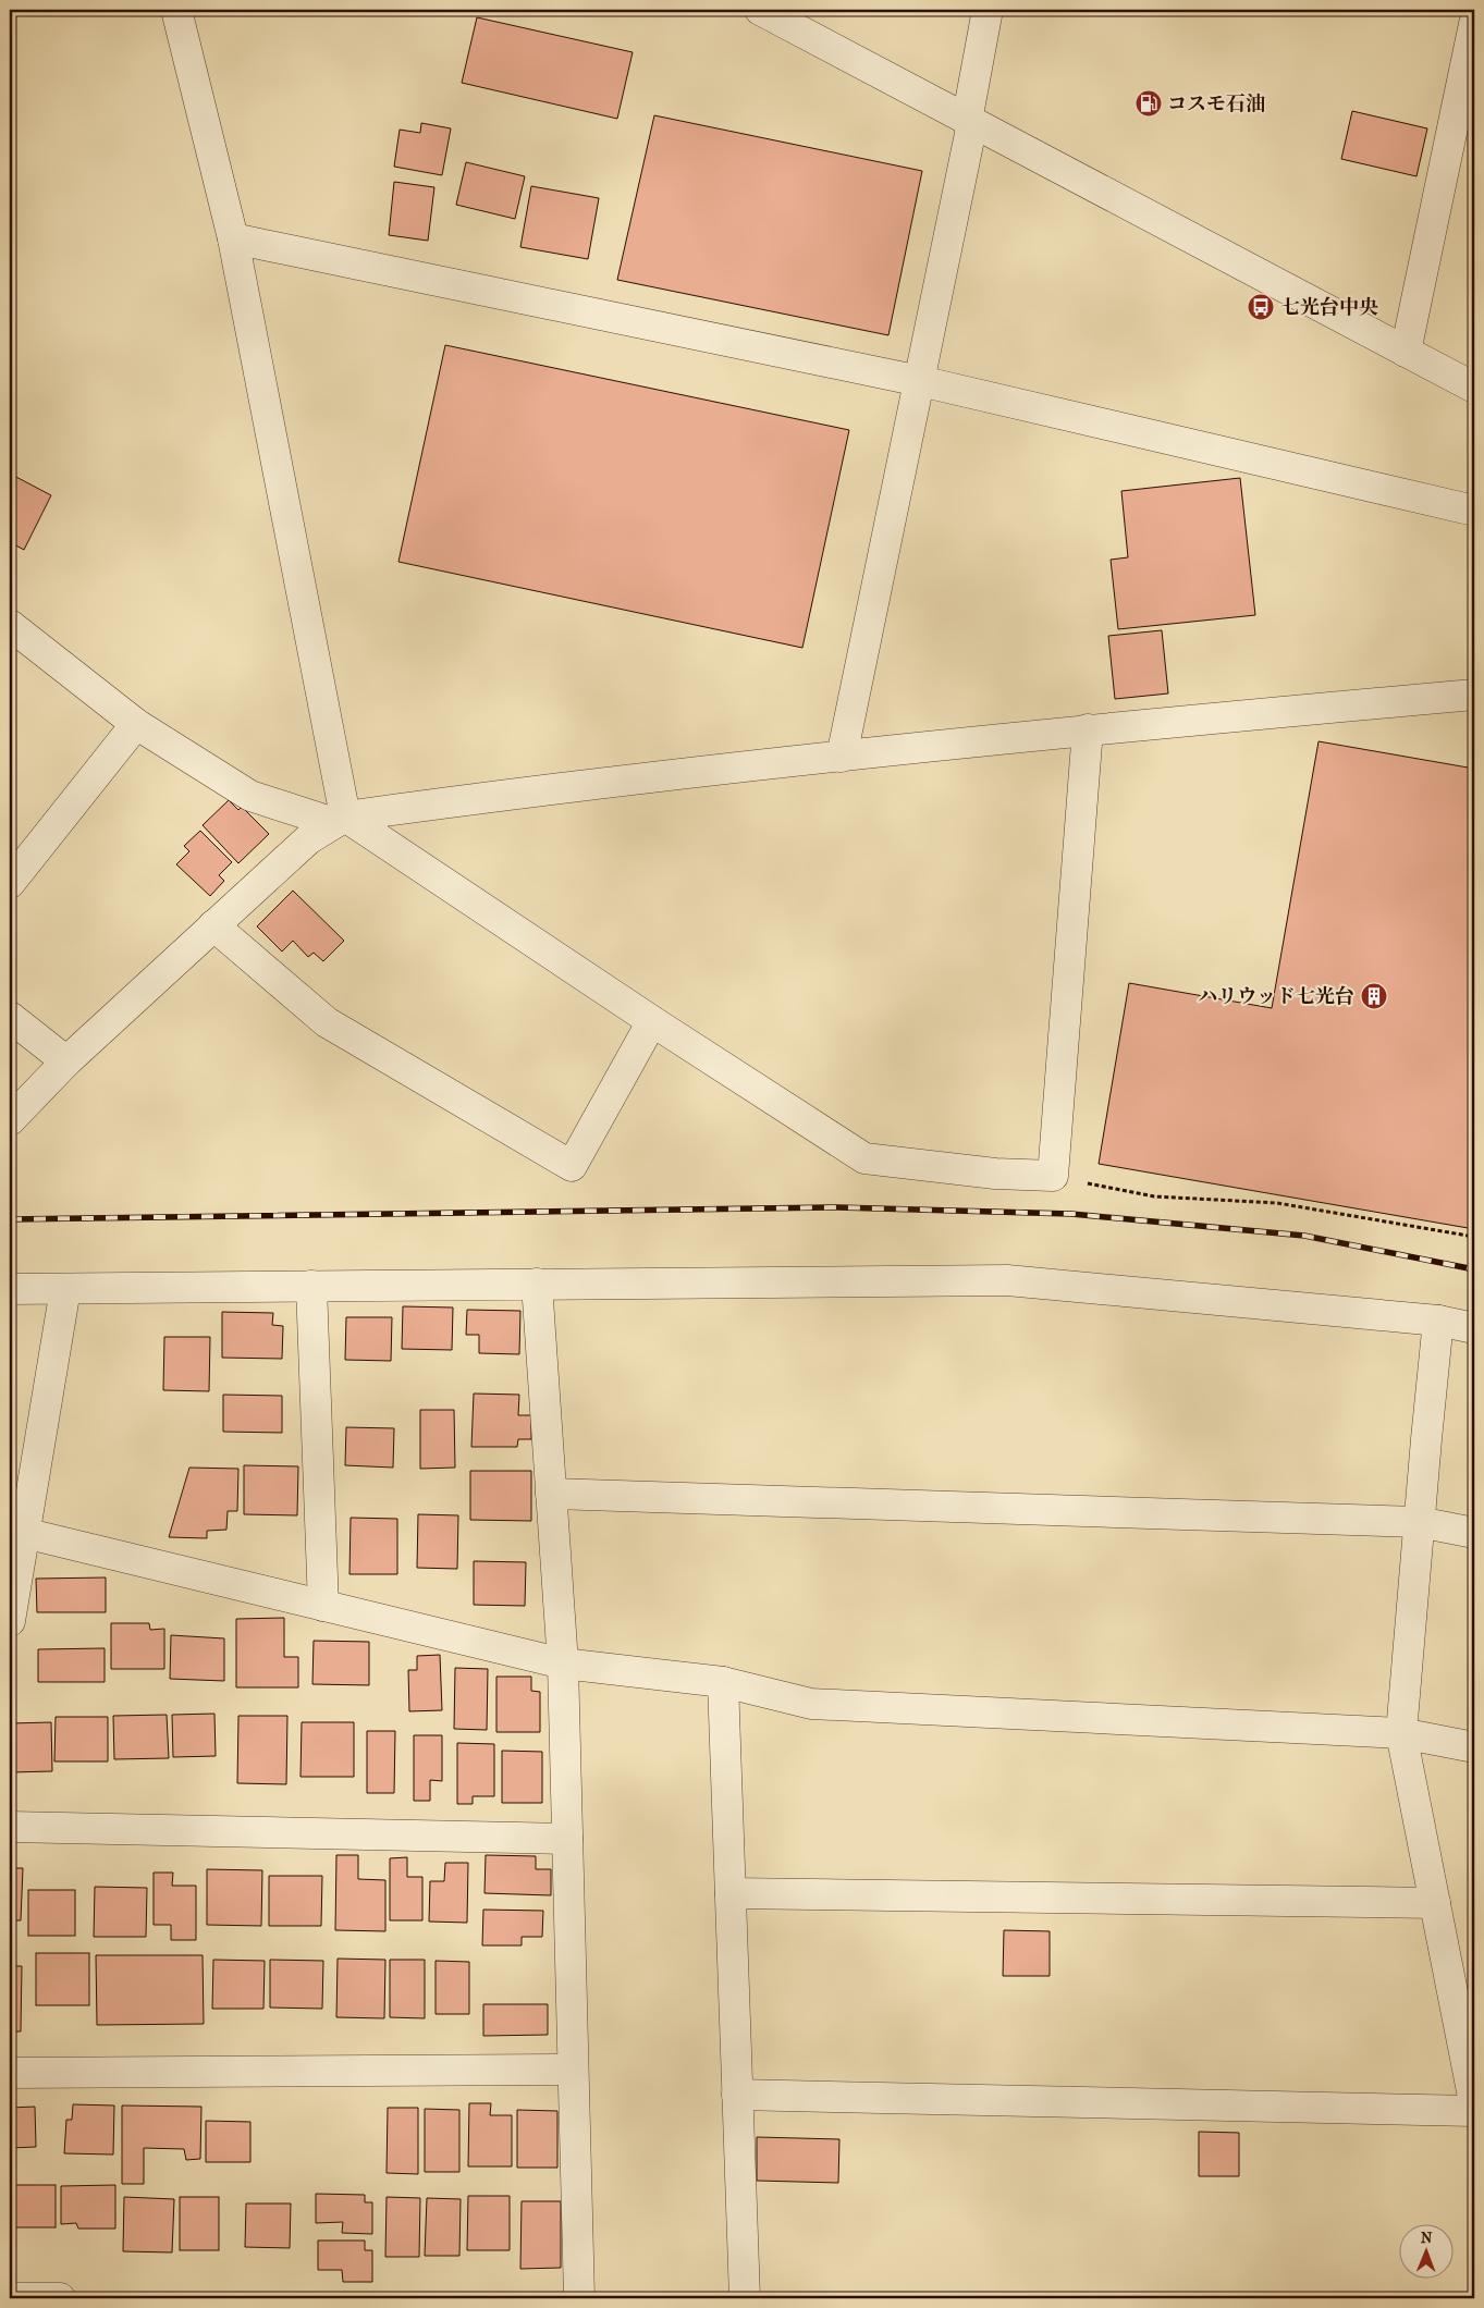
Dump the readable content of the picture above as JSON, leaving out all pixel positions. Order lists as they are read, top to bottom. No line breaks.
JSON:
{"places":{"fuel station":["コスモ石油"],"bus stop":["七光台中央"],"building":["ハリウッド七光台"]},"north":"top"}
